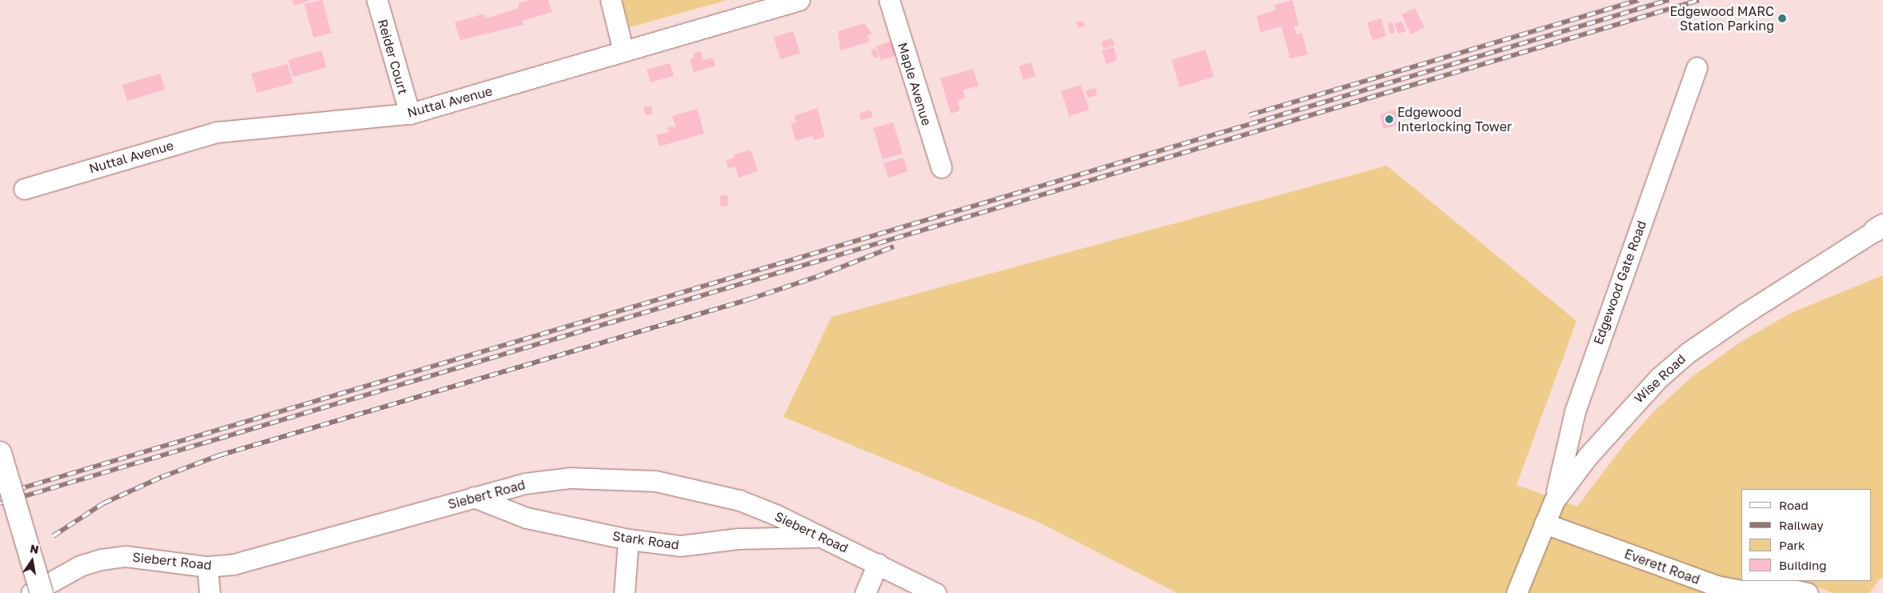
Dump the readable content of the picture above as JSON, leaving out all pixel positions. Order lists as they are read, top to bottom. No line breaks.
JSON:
{"streets":{"street":["Reider Court","Maple Avenue","Nuttal Avenue","Edgewood Gate Road","Wise Road","Siebert Road","Stark Road","Everett Road"]},"crossings":[["Reider Court","Nuttal Avenue"],["Edgewood Gate Road","Wise Road"],["Wise Road","Everett Road"],["Siebert Road","Stark Road"]],"places":["Edgewood MARC Station Parking","Edgewood Interlocking Tower"],"legend":["Road","Railway","Park","Building"],"north":"top"}
